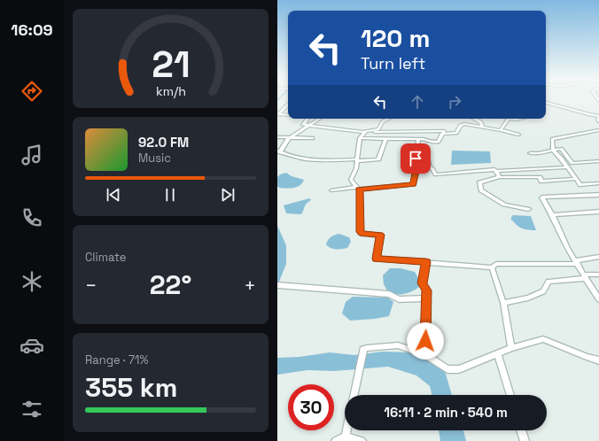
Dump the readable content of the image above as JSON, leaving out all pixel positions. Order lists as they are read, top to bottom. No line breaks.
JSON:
{"page":{"tabs":"16:09","turn":["120 m","Turn left"],"song":["92.0 FM","Music"],"tile":["Climate",["Range · 71%","355 km"]],"heat":["−","22°","+"],"limit":"30","trip":"16:11 · 2 min · 540 m","gauge":["21","km/h"]}}
